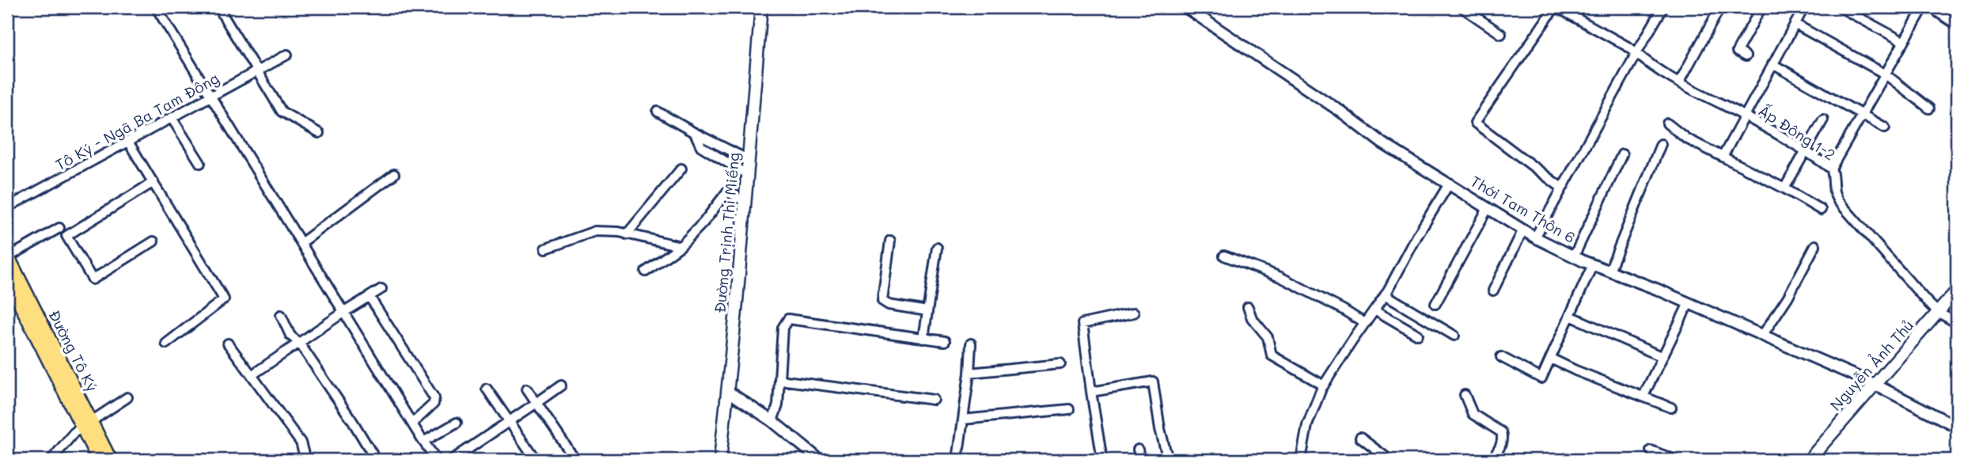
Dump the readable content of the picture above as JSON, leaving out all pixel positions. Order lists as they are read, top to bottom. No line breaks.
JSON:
{"streets":{"main road":["Đường Trịnh Thị Miếng","Đường Tô Ký","Nguyễn Ảnh Thủ"],"street":["Tô Ký - Ngã Ba Tam Đông","Ấp Đông 1-2","Thới Tam Thôn 6"]},"crossings":[["Ấp Đông 1-2","Nguyễn Ảnh Thủ"],["Thới Tam Thôn 6","Nguyễn Ảnh Thủ"]]}
